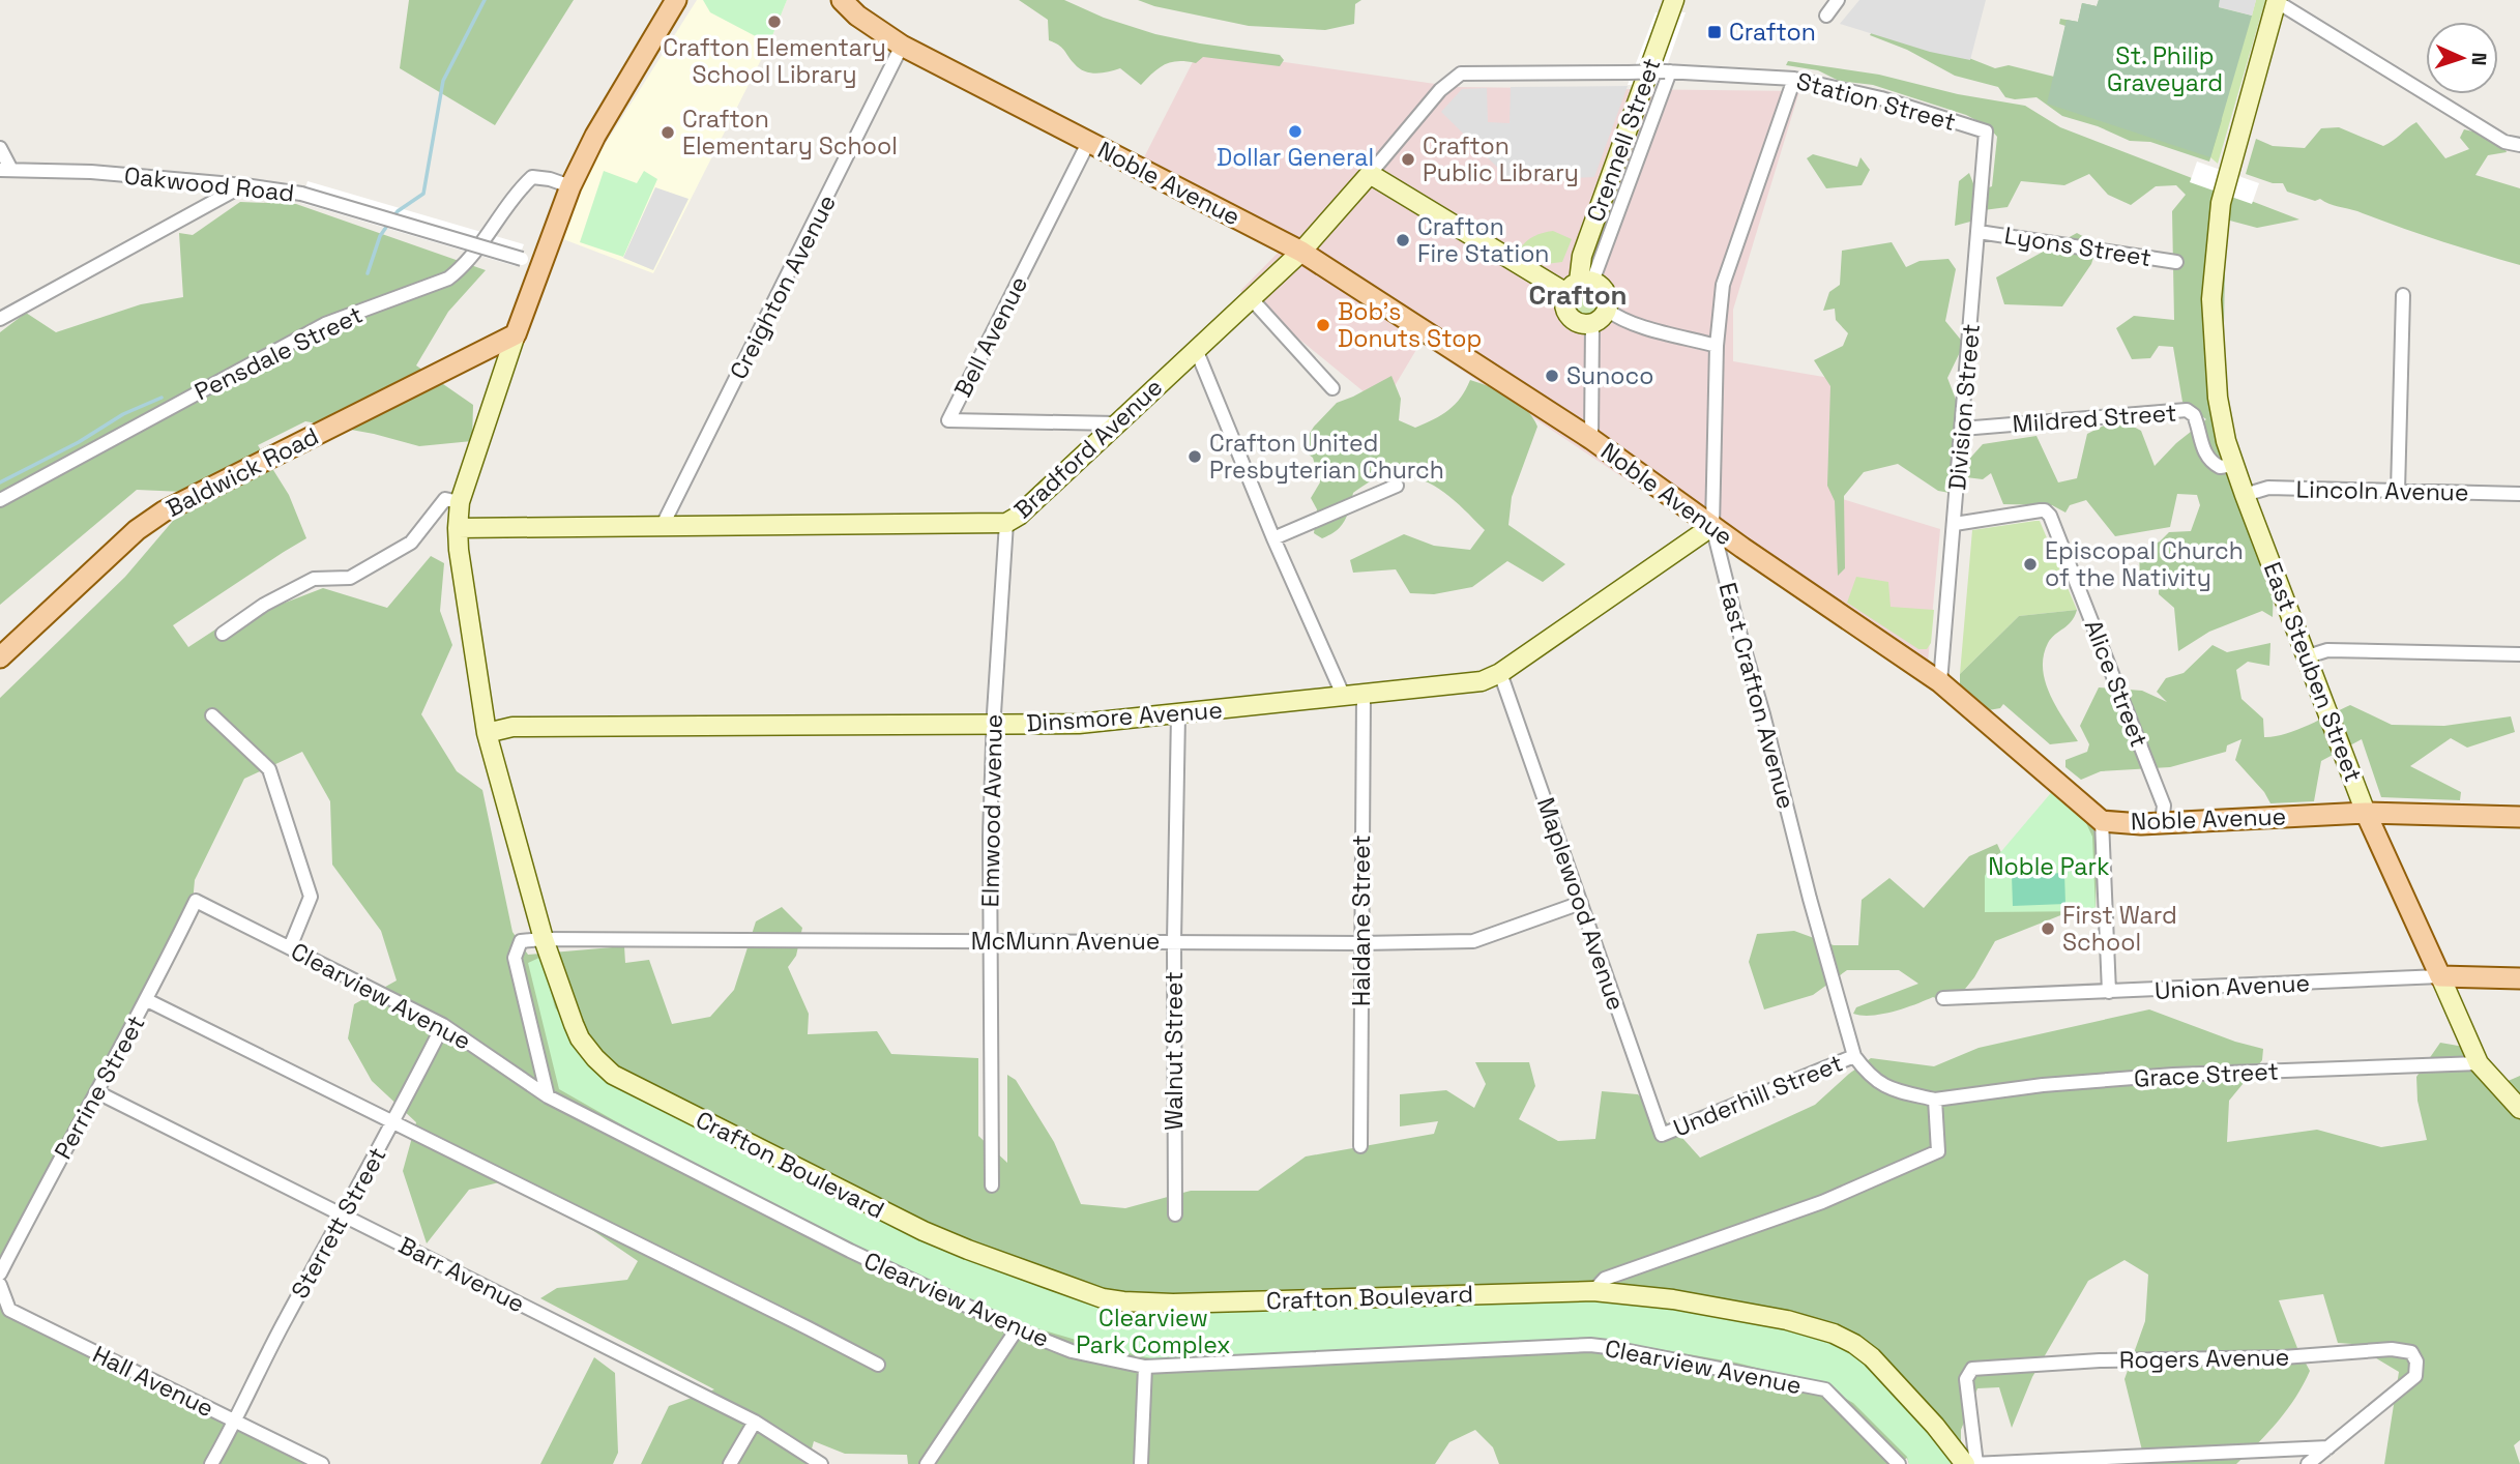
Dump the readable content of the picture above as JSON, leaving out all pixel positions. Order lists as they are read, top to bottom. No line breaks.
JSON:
{"streets":{"main road":["Crennell Street","Noble Avenue","Bradford Avenue","Baldwick Road","East Steuben Street","Dinsmore Avenue","Union Avenue","Crafton Boulevard"],"street":["Station Street","Oakwood Road","Lyons Street","Creighton Avenue","Bell Avenue","Pensdale Street","Division Street","Mildred Street","Lincoln Avenue","Alice Street","East Crafton Avenue","Elmwood Avenue","Maplewood Avenue","Haldane Street","McMunn Avenue","Clearview Avenue","Walnut Street","Grace Street","Perrine Street","Underhill Street","Sterrett Street","Barr Avenue","Rogers Avenue","Hall Avenue"]},"crossings":[["Station Street","Division Street"],["Station Street","Bradford Avenue"],["Station Street","East Crafton Avenue"],["Noble Avenue","Creighton Avenue"],["Noble Avenue","Bell Avenue"],["Noble Avenue","Division Street"],["Noble Avenue","Bradford Avenue"],["Noble Avenue","East Steuben Street"],["Noble Avenue","Alice Street"],["Noble Avenue","East Crafton Avenue"],["Noble Avenue","Dinsmore Avenue"],["Lyons Street","Division Street"],["Creighton Avenue","Bradford Avenue"],["Bell Avenue","Bradford Avenue"],["Division Street","Mildred Street"],["Division Street","Alice Street"],["Mildred Street","East Steuben Street"],["Bradford Avenue","Elmwood Avenue"],["Bradford Avenue","Crafton Boulevard"],["Baldwick Road","Crafton Boulevard"],["Lincoln Avenue","East Steuben Street"],["East Steuben Street","Union Avenue"],["East Steuben Street","Grace Street"],["East Crafton Avenue","Dinsmore Avenue"],["East Crafton Avenue","Underhill Street"],["Dinsmore Avenue","Elmwood Avenue"],["Dinsmore Avenue","Maplewood Avenue"],["Dinsmore Avenue","Haldane Street"],["Dinsmore Avenue","Walnut Street"],["Dinsmore Avenue","Crafton Boulevard"],["Elmwood Avenue","McMunn Avenue"],["Maplewood Avenue","McMunn Avenue"],["Maplewood Avenue","Underhill Street"],["Haldane Street","McMunn Avenue"],["McMunn Avenue","Walnut Street"],["McMunn Avenue","Crafton Boulevard"],["Clearview Avenue","Perrine Street"],["Clearview Avenue","Sterrett Street"],["Perrine Street","Barr Avenue"],["Sterrett Street","Barr Avenue"],["Sterrett Street","Hall Avenue"]],"districts":["Crafton"],"parks":["St. Philip Graveyard","Noble Park","Clearview Park Complex"],"places":{"other":["Crafton Elementary School Library","Dollar General","Crafton Elementary School","Crafton Public Library","Crafton Fire Station","Bob's Donuts Stop","Sunoco","Crafton United Presbyterian Church","Episcopal Church of the Nativity","First Ward School"],"transit":["Crafton"]},"north":"right"}
